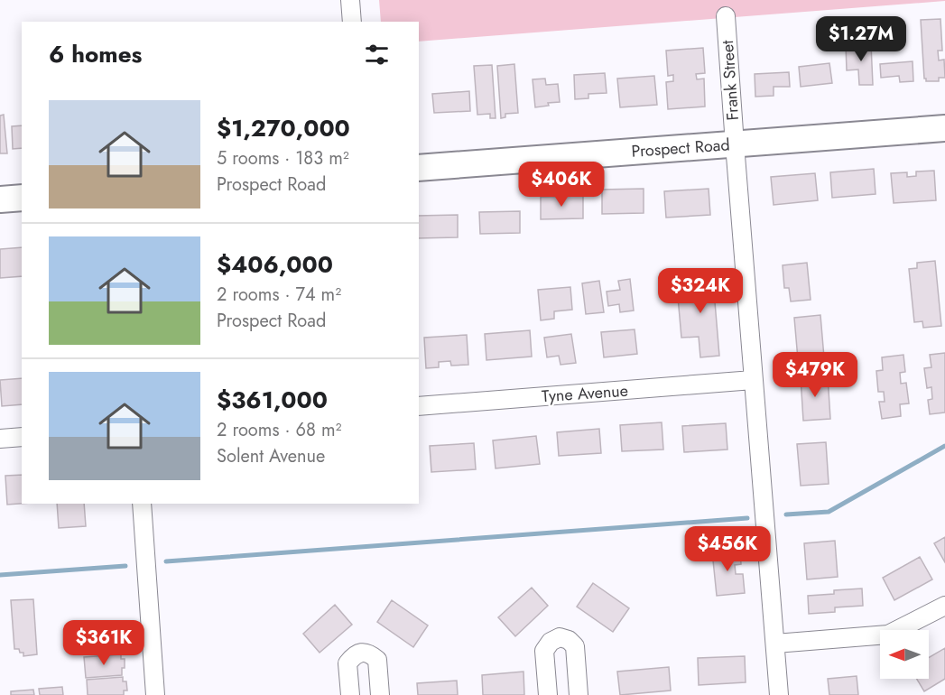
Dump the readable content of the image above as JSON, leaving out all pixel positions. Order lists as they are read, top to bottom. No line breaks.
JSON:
{"streets":{"main road":["Prospect Road"],"street":["Frank Street","Tyne Avenue"]},"crossings":[["Frank Street","Prospect Road"],["Frank Street","Tyne Avenue"]],"north":"left","page":{"price":["$1.27M","$406K","$324K","$479K","$456K","$361K"],"heading":"6 homes","list":[{"name":"$1,270,000","note":"5 rooms · 183 m² · Prospect Road"},{"name":"$406,000","note":"2 rooms · 74 m² · Prospect Road"},{"name":"$361,000","note":"2 rooms · 68 m² · Solent Avenue"}]}}
